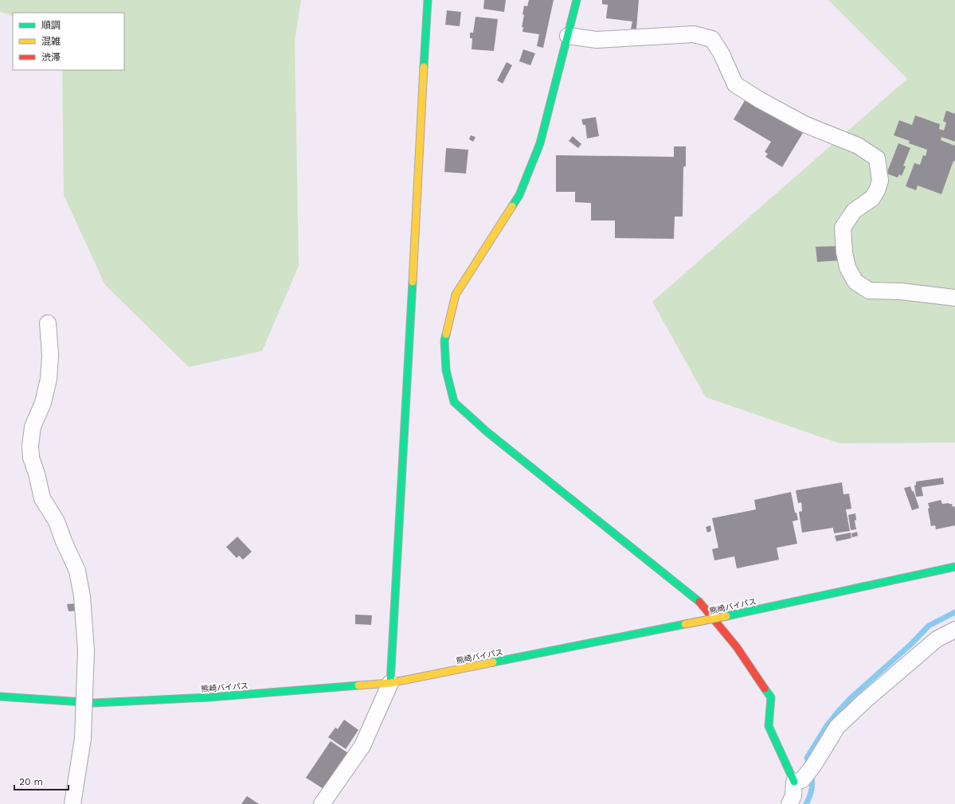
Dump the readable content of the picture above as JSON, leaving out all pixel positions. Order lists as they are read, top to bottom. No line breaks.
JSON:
{"streets":{"main road":["熊崎バイパス"]},"legend":["順調","混雑","渋滞"],"scale_bar":"20 m"}
